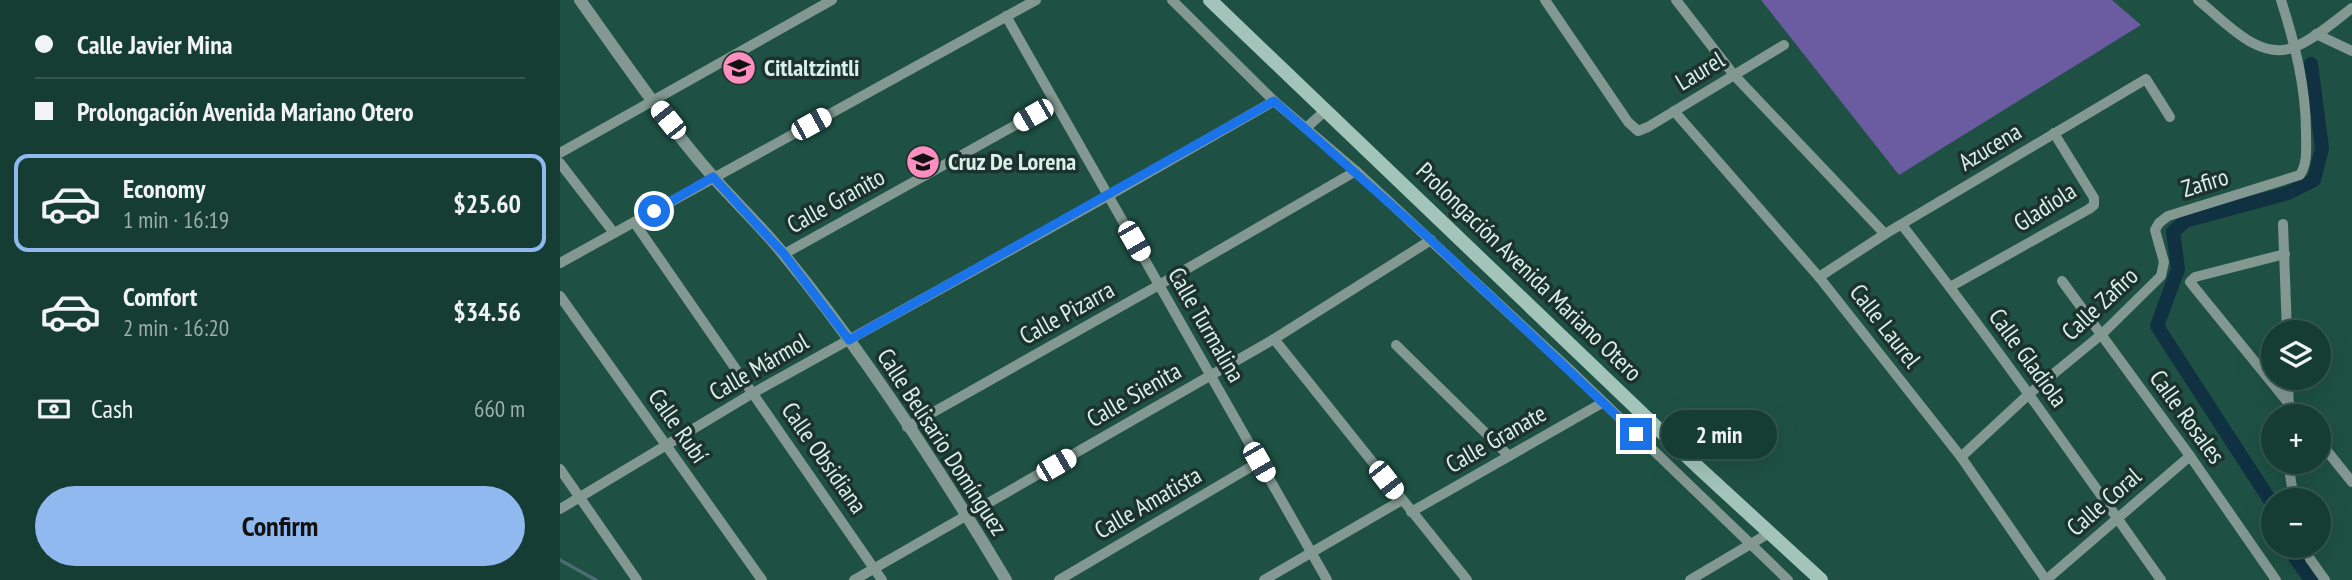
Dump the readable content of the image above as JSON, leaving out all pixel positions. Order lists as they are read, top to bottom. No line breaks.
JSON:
{"streets":{"main road":["Prolongación Avenida Mariano Otero"],"street":["Laurel","Azucena","Zafiro","Calle Granito","Gladiola","Calle Zafiro","Calle Pizarra","Calle Turmalina","Calle Laurel","Calle Gladiola","Calle Mármol","Calle Sienita","Calle Rosales","Calle Rubí","Calle Granate","Calle Belisario Domínguez","Calle Obsidiana","Calle Coral","Calle Amatista"]},"crossings":[["Laurel","Calle Laurel"],["Azucena","Gladiola"],["Azucena","Calle Laurel"],["Azucena","Calle Gladiola"],["Zafiro","Calle Zafiro"],["Calle Granito","Calle Turmalina"],["Calle Granito","Calle Belisario Domínguez"],["Gladiola","Calle Gladiola"],["Prolongación Avenida Mariano Otero","Calle Pizarra"],["Prolongación Avenida Mariano Otero","Calle Mármol"],["Prolongación Avenida Mariano Otero","Calle Sienita"],["Prolongación Avenida Mariano Otero","Calle Granate"],["Calle Zafiro","Calle Laurel"],["Calle Zafiro","Calle Gladiola"],["Calle Zafiro","Calle Rosales"],["Calle Pizarra","Calle Turmalina"],["Calle Pizarra","Calle Belisario Domínguez"],["Calle Turmalina","Calle Mármol"],["Calle Turmalina","Calle Sienita"],["Calle Turmalina","Calle Amatista"],["Calle Laurel","Calle Coral"],["Calle Gladiola","Calle Coral"],["Calle Mármol","Calle Rubí"],["Calle Mármol","Calle Belisario Domínguez"],["Calle Mármol","Calle Obsidiana"],["Calle Sienita","Calle Belisario Domínguez"],["Calle Sienita","Calle Obsidiana"],["Calle Rosales","Calle Coral"]],"places":{"school or university":["Citlaltzintli","Cruz De Lorena"]},"page":{"banner":["Calle Javier Mina","Prolongación Avenida Mariano Otero"],"list":[{"name":"Economy","note":"1 min · 16:19","value":"$25.60"},{"name":"Comfort","note":"2 min · 16:20","value":"$34.56"}],"map_buttons":["+","−"],"pay":["Cash","660 m"],"bubble":"2 min","buttons":"Confirm"}}
